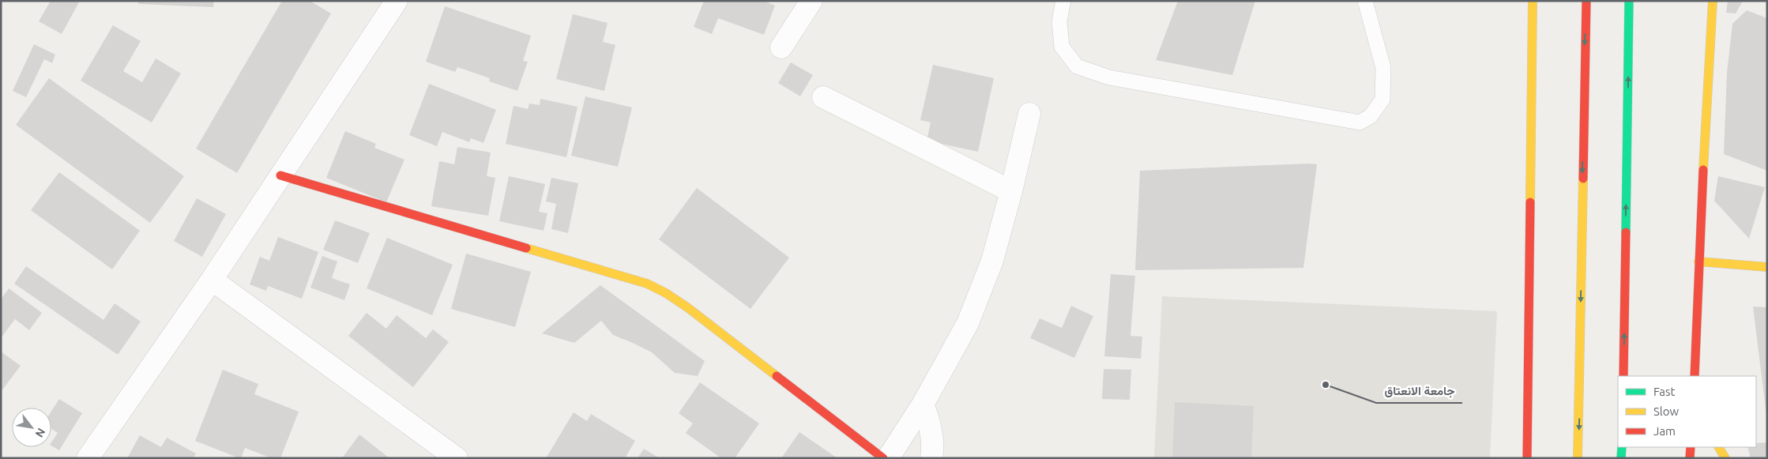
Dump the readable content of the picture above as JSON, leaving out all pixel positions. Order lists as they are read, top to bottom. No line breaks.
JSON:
{"places":["جامعة الانعتاق"],"legend":["Fast","Slow","Jam"],"north":"bottom right"}
